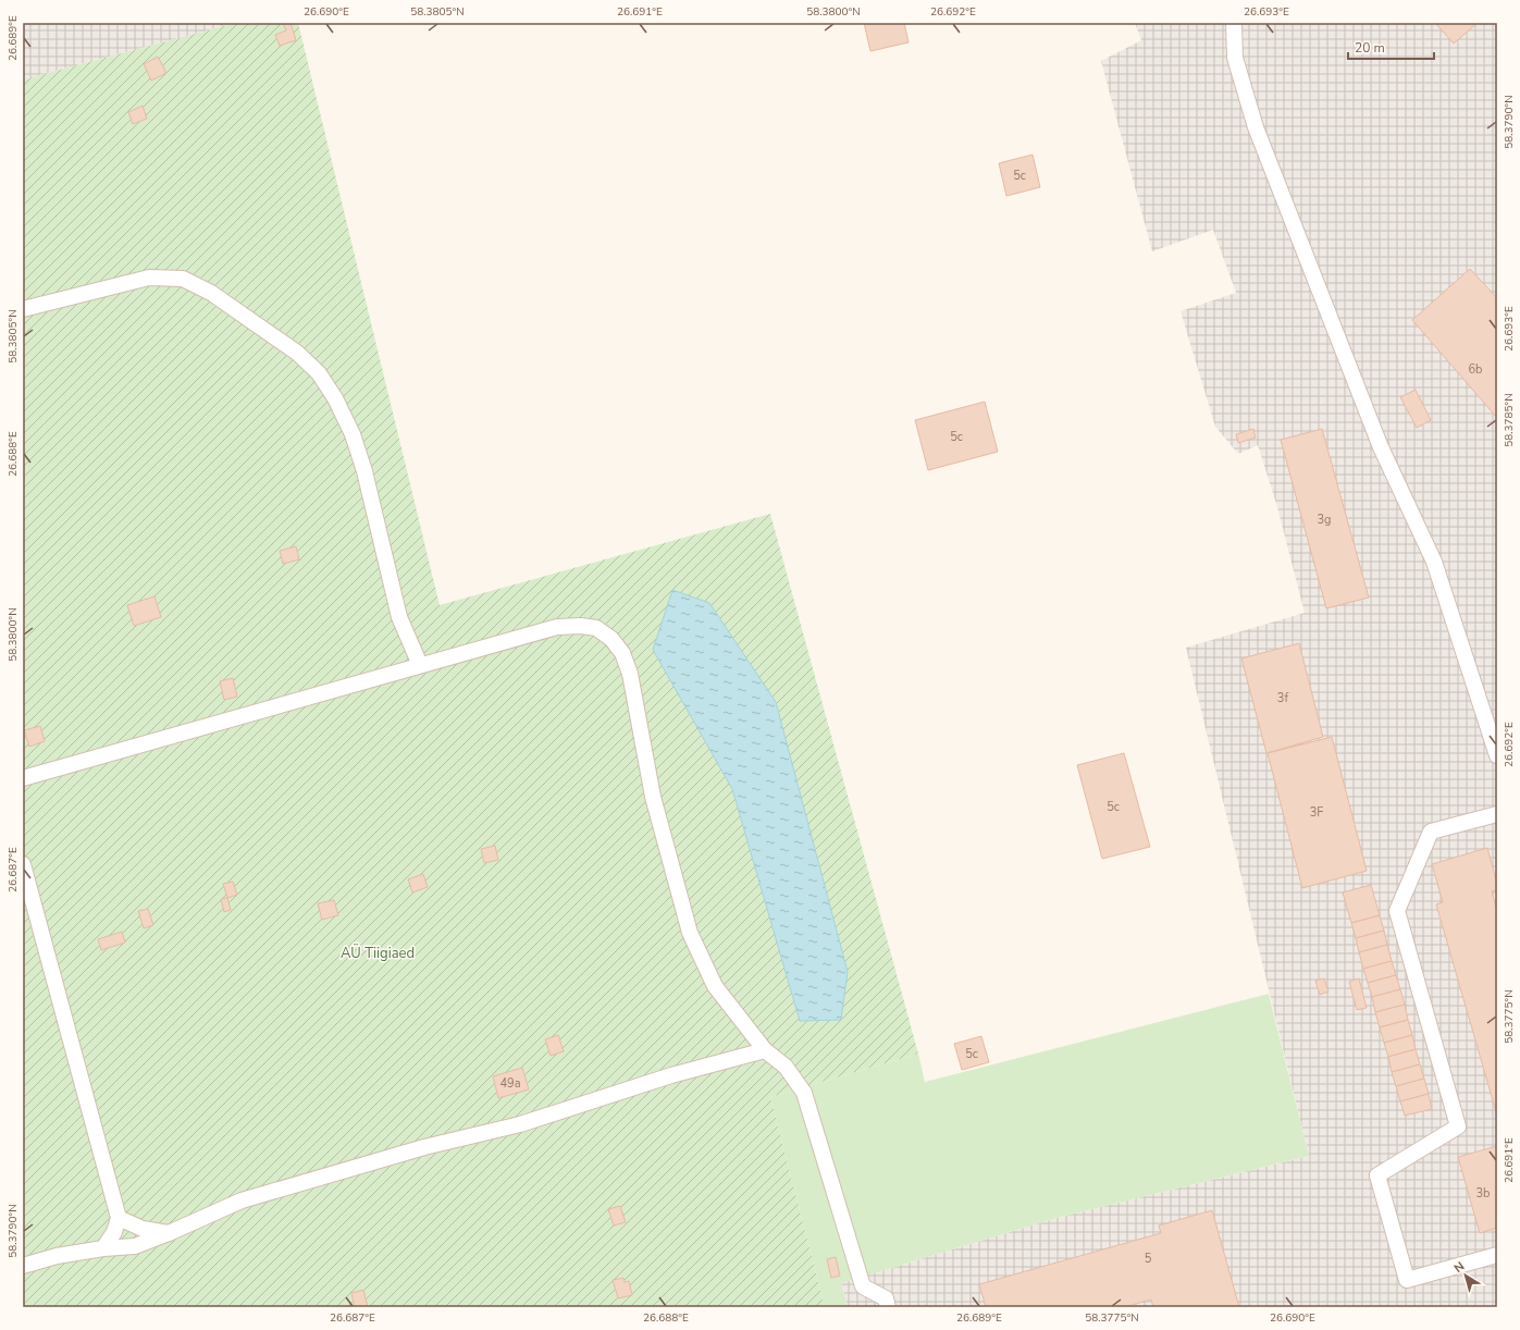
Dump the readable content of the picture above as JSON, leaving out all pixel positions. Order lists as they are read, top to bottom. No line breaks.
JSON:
{"parks":["AÜ Tiigiaed"],"house_numbers":["5c","6b","5c","3g","3f","5c","3F","5c","49a","3b","5"],"scale_bar":"20 m","north":"top left","coordinates":["26.690°E","58.3805°N","26.691°E","58.3800°N","26.692°E","26.693°E","26.689°E","58.3790°N","58.3785°N","26.688°E","26.687°E","58.3775°N"]}
